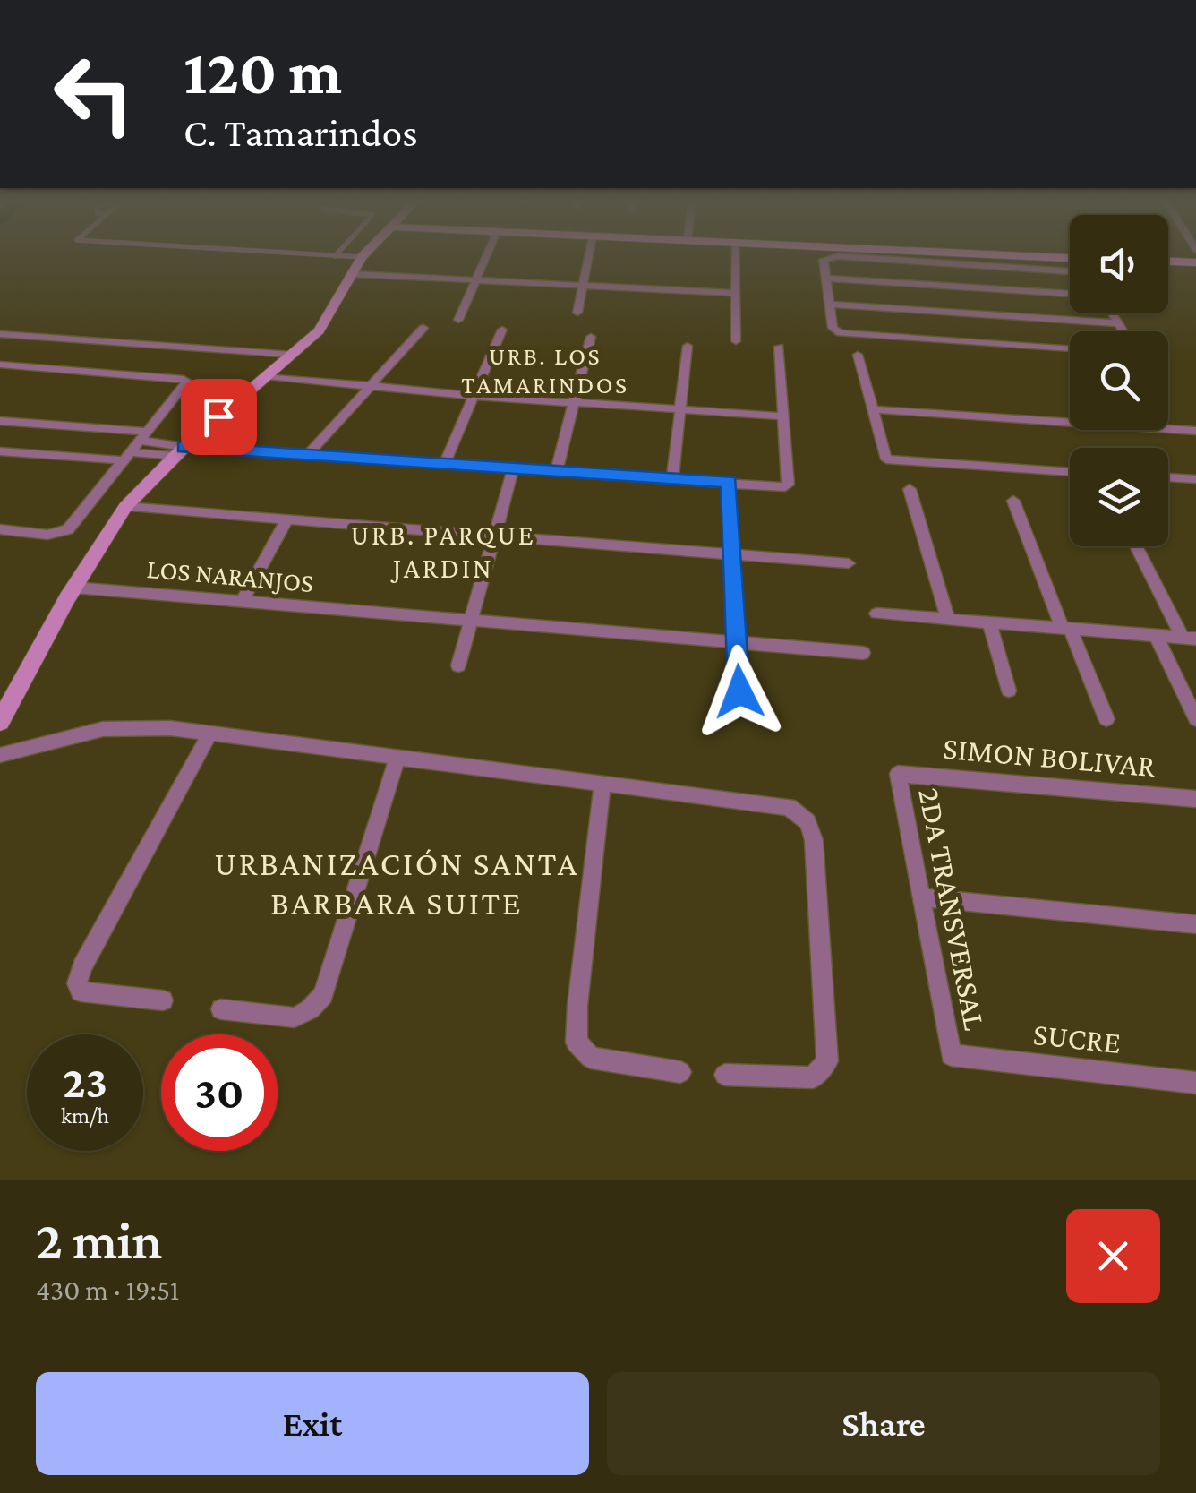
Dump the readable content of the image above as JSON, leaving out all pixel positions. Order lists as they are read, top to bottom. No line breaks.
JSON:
{"streets":{"street":["LOS NARANJOS","SIMON BOLIVAR","2DA TRANSVERSAL","SUCRE"]},"crossings":[["SIMON BOLIVAR","2DA TRANSVERSAL"],["2DA TRANSVERSAL","SUCRE"]],"districts":["URB. LOS TAMARINDOS","URB. PARQUE JARDIN","URBANIZACIÓN SANTA BARBARA SUITE"],"page":{"turn":["120 m","C. Tamarindos"],"speed":"23 km/h","limit":"30","heading":["2 min","430 m · 19:51"],"buttons":["Exit","Share"]}}
